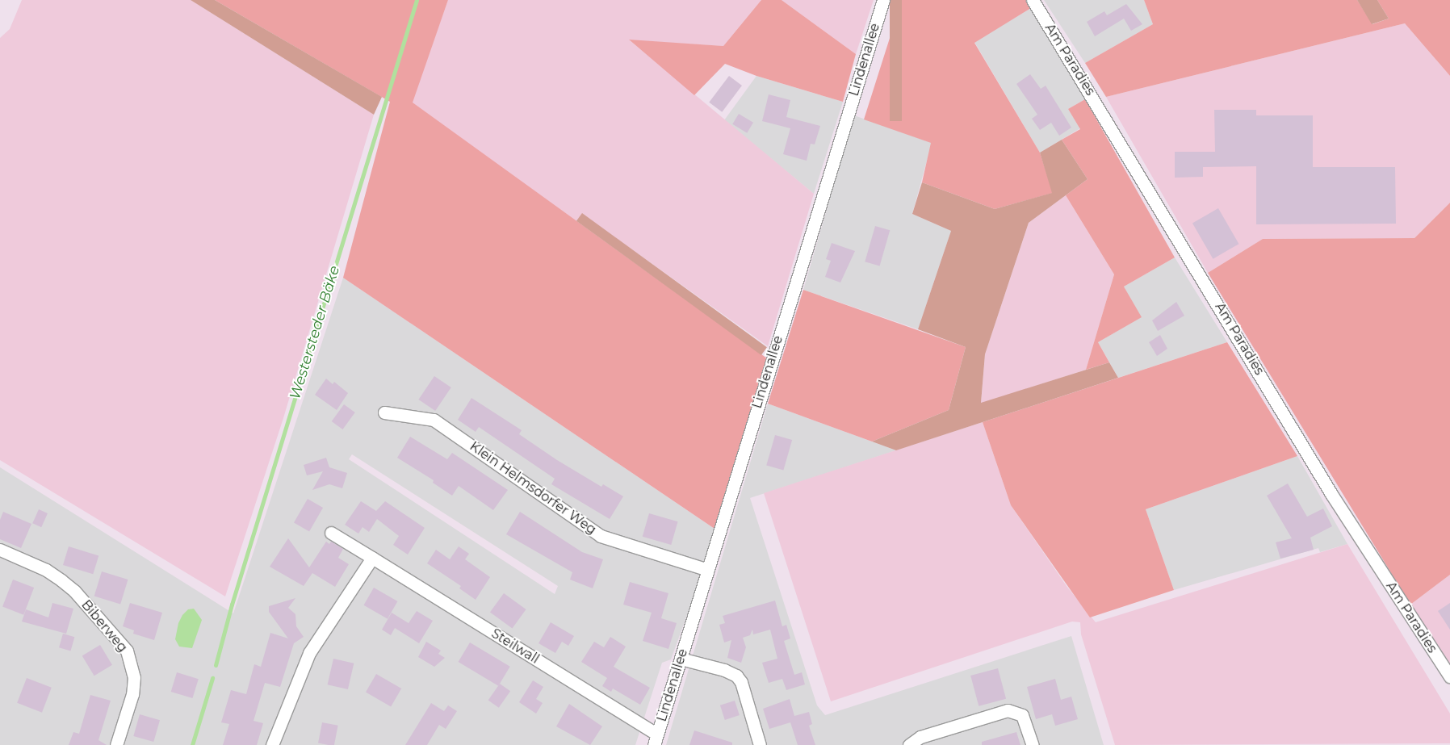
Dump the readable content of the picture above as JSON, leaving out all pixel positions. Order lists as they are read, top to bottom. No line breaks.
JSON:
{"streets":{"street":["Lindenallee","Am Paradies","Klein Helmsdorfer Weg","Biberweg","Steilwall"]},"crossings":[["Lindenallee","Klein Helmsdorfer Weg"],["Lindenallee","Steilwall"]],"water":["Westersteder Bäke"]}
